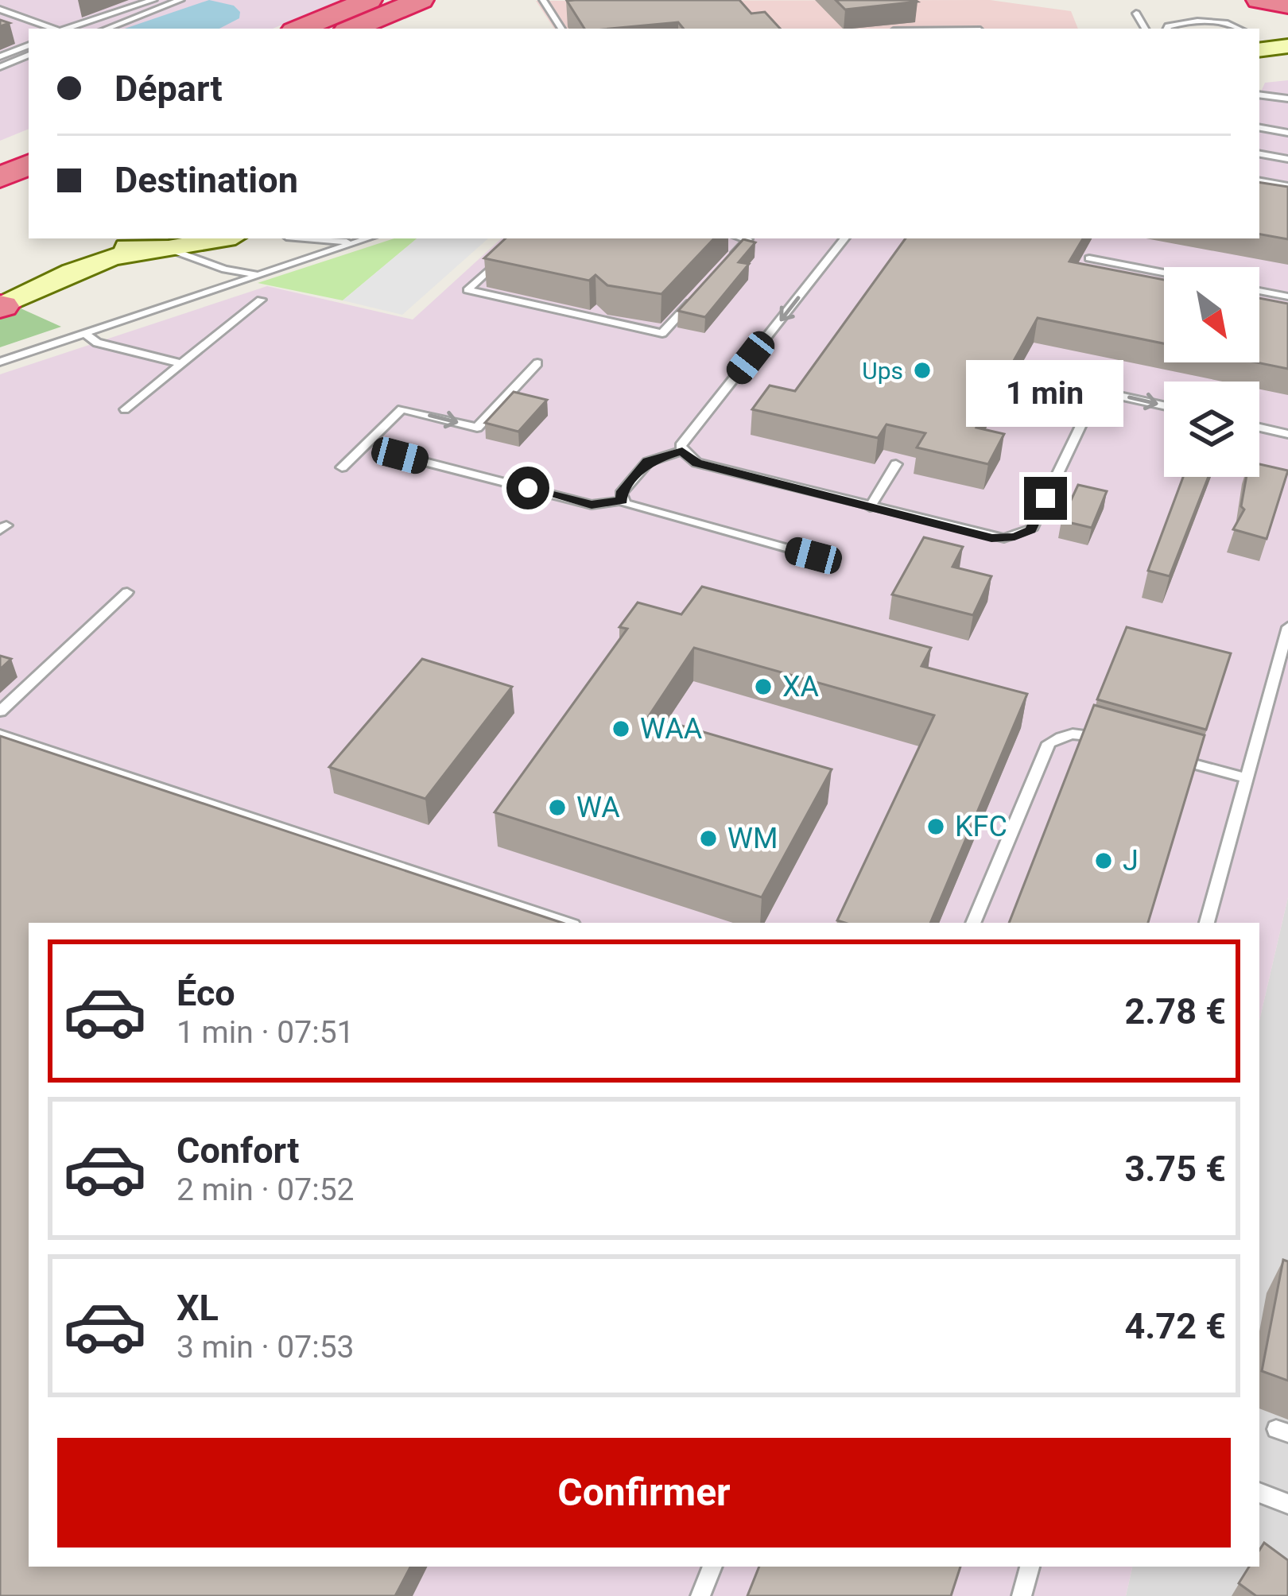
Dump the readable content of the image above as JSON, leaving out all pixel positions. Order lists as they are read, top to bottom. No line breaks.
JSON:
{"places":["Ups","XA","WAA","WA","KFC","WM","J"],"north":"bottom right","page":{"banner":["Départ","Destination"],"bubble":"1 min","list":[{"name":"Éco","note":"1 min · 07:51","value":"2.78 €"},{"name":"Confort","note":"2 min · 07:52","value":"3.75 €"},{"name":"XL","note":"3 min · 07:53","value":"4.72 €"}],"buttons":"Confirmer"}}
